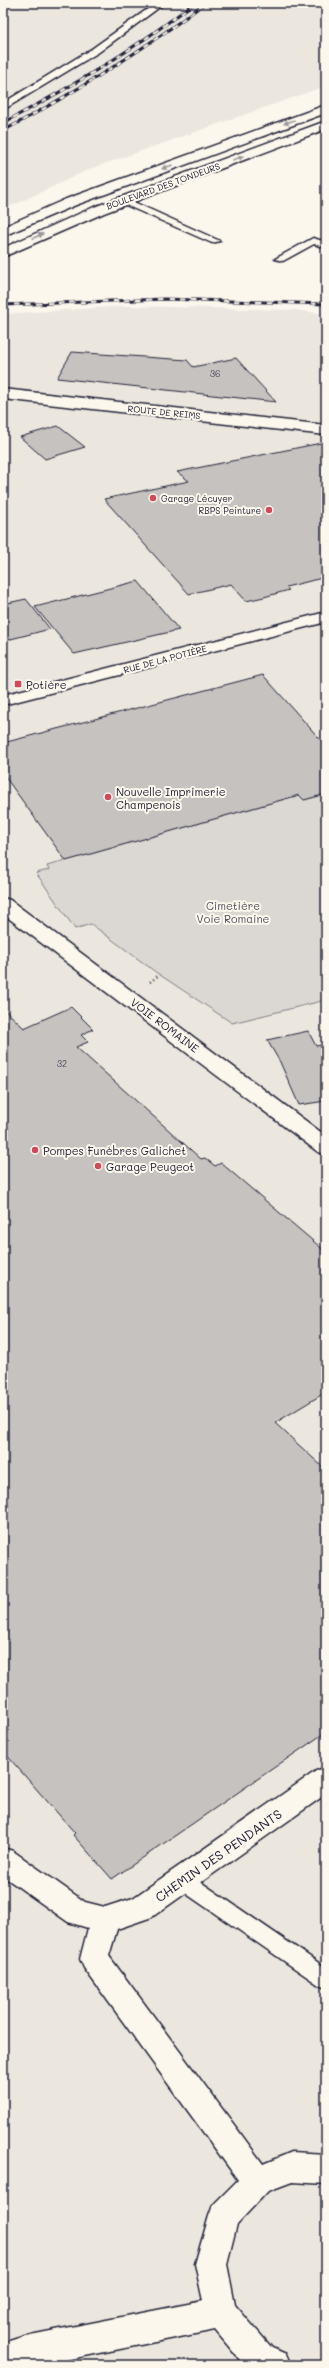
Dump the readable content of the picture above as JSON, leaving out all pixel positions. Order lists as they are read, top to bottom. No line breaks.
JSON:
{"streets":{"main road":["BOULEVARD DES TONDEURS","ROUTE DE REIMS","RUE DE LA POTIÈRE","VOIE ROMAINE","CHEMIN DES PENDANTS"]},"parks":["Cimetière Voie Romaine"],"places":{"other":["Garage Lécuyer","RBPS Peinture","Nouvelle Imprimerie Champenois","Pompes Funèbres Galichet","Garage Peugeot"],"transit":["Potière"]},"house_numbers":["36","32"]}
